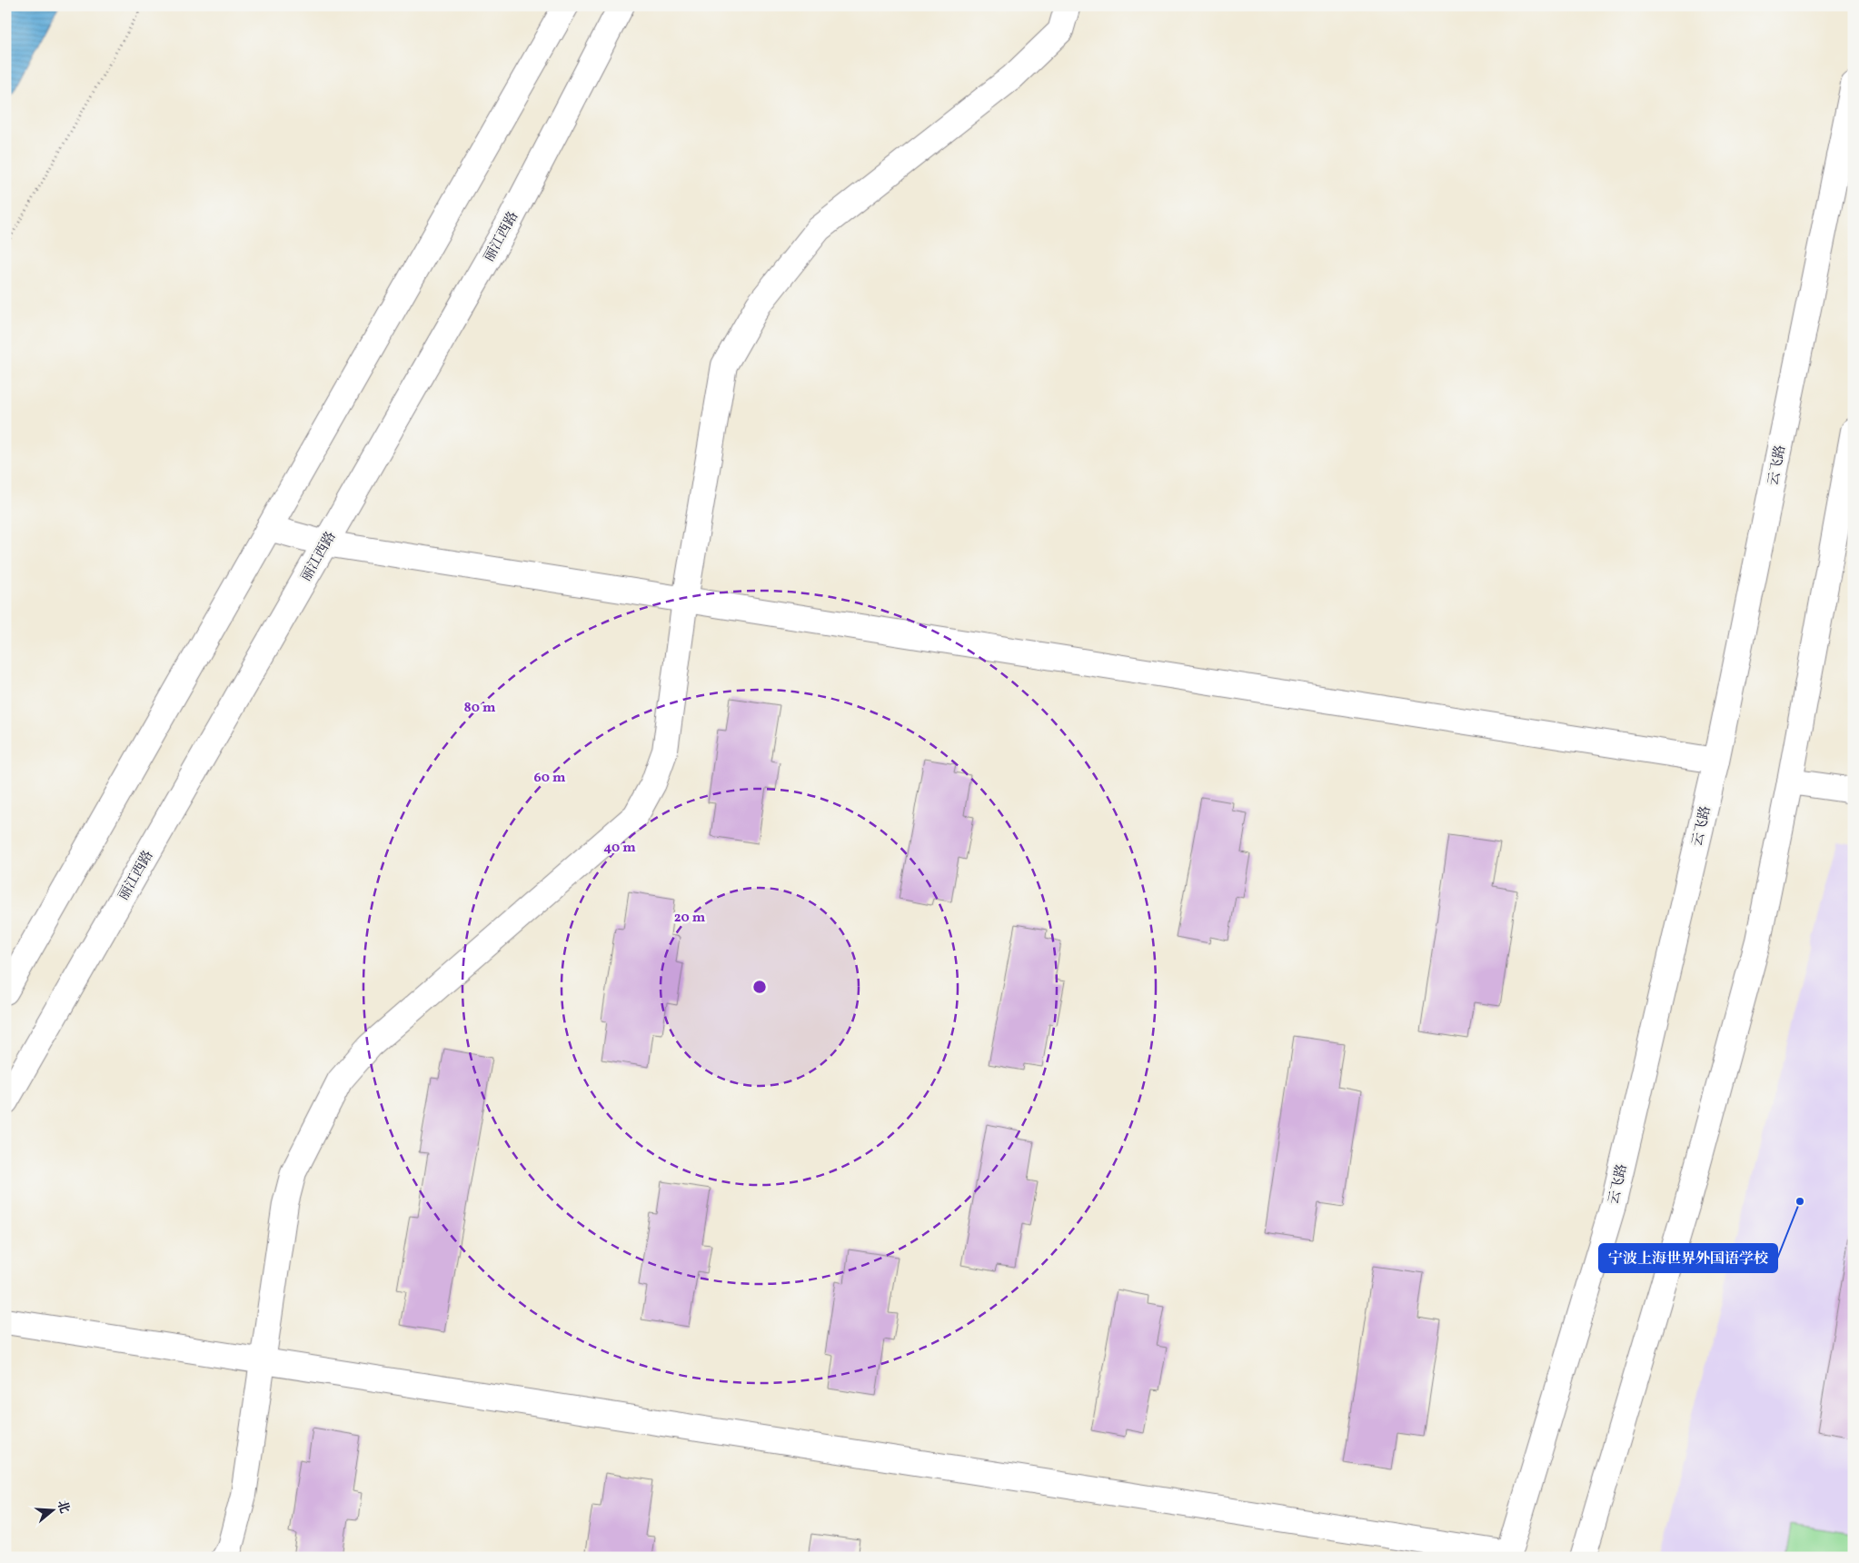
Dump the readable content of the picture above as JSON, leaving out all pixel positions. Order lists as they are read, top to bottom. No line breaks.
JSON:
{"streets":{"main road":["丽江西路","云飞路"]},"places":["宁波上海世界外国语学校"],"north":"right","rings":["80 m","60 m","40 m","20 m"]}
